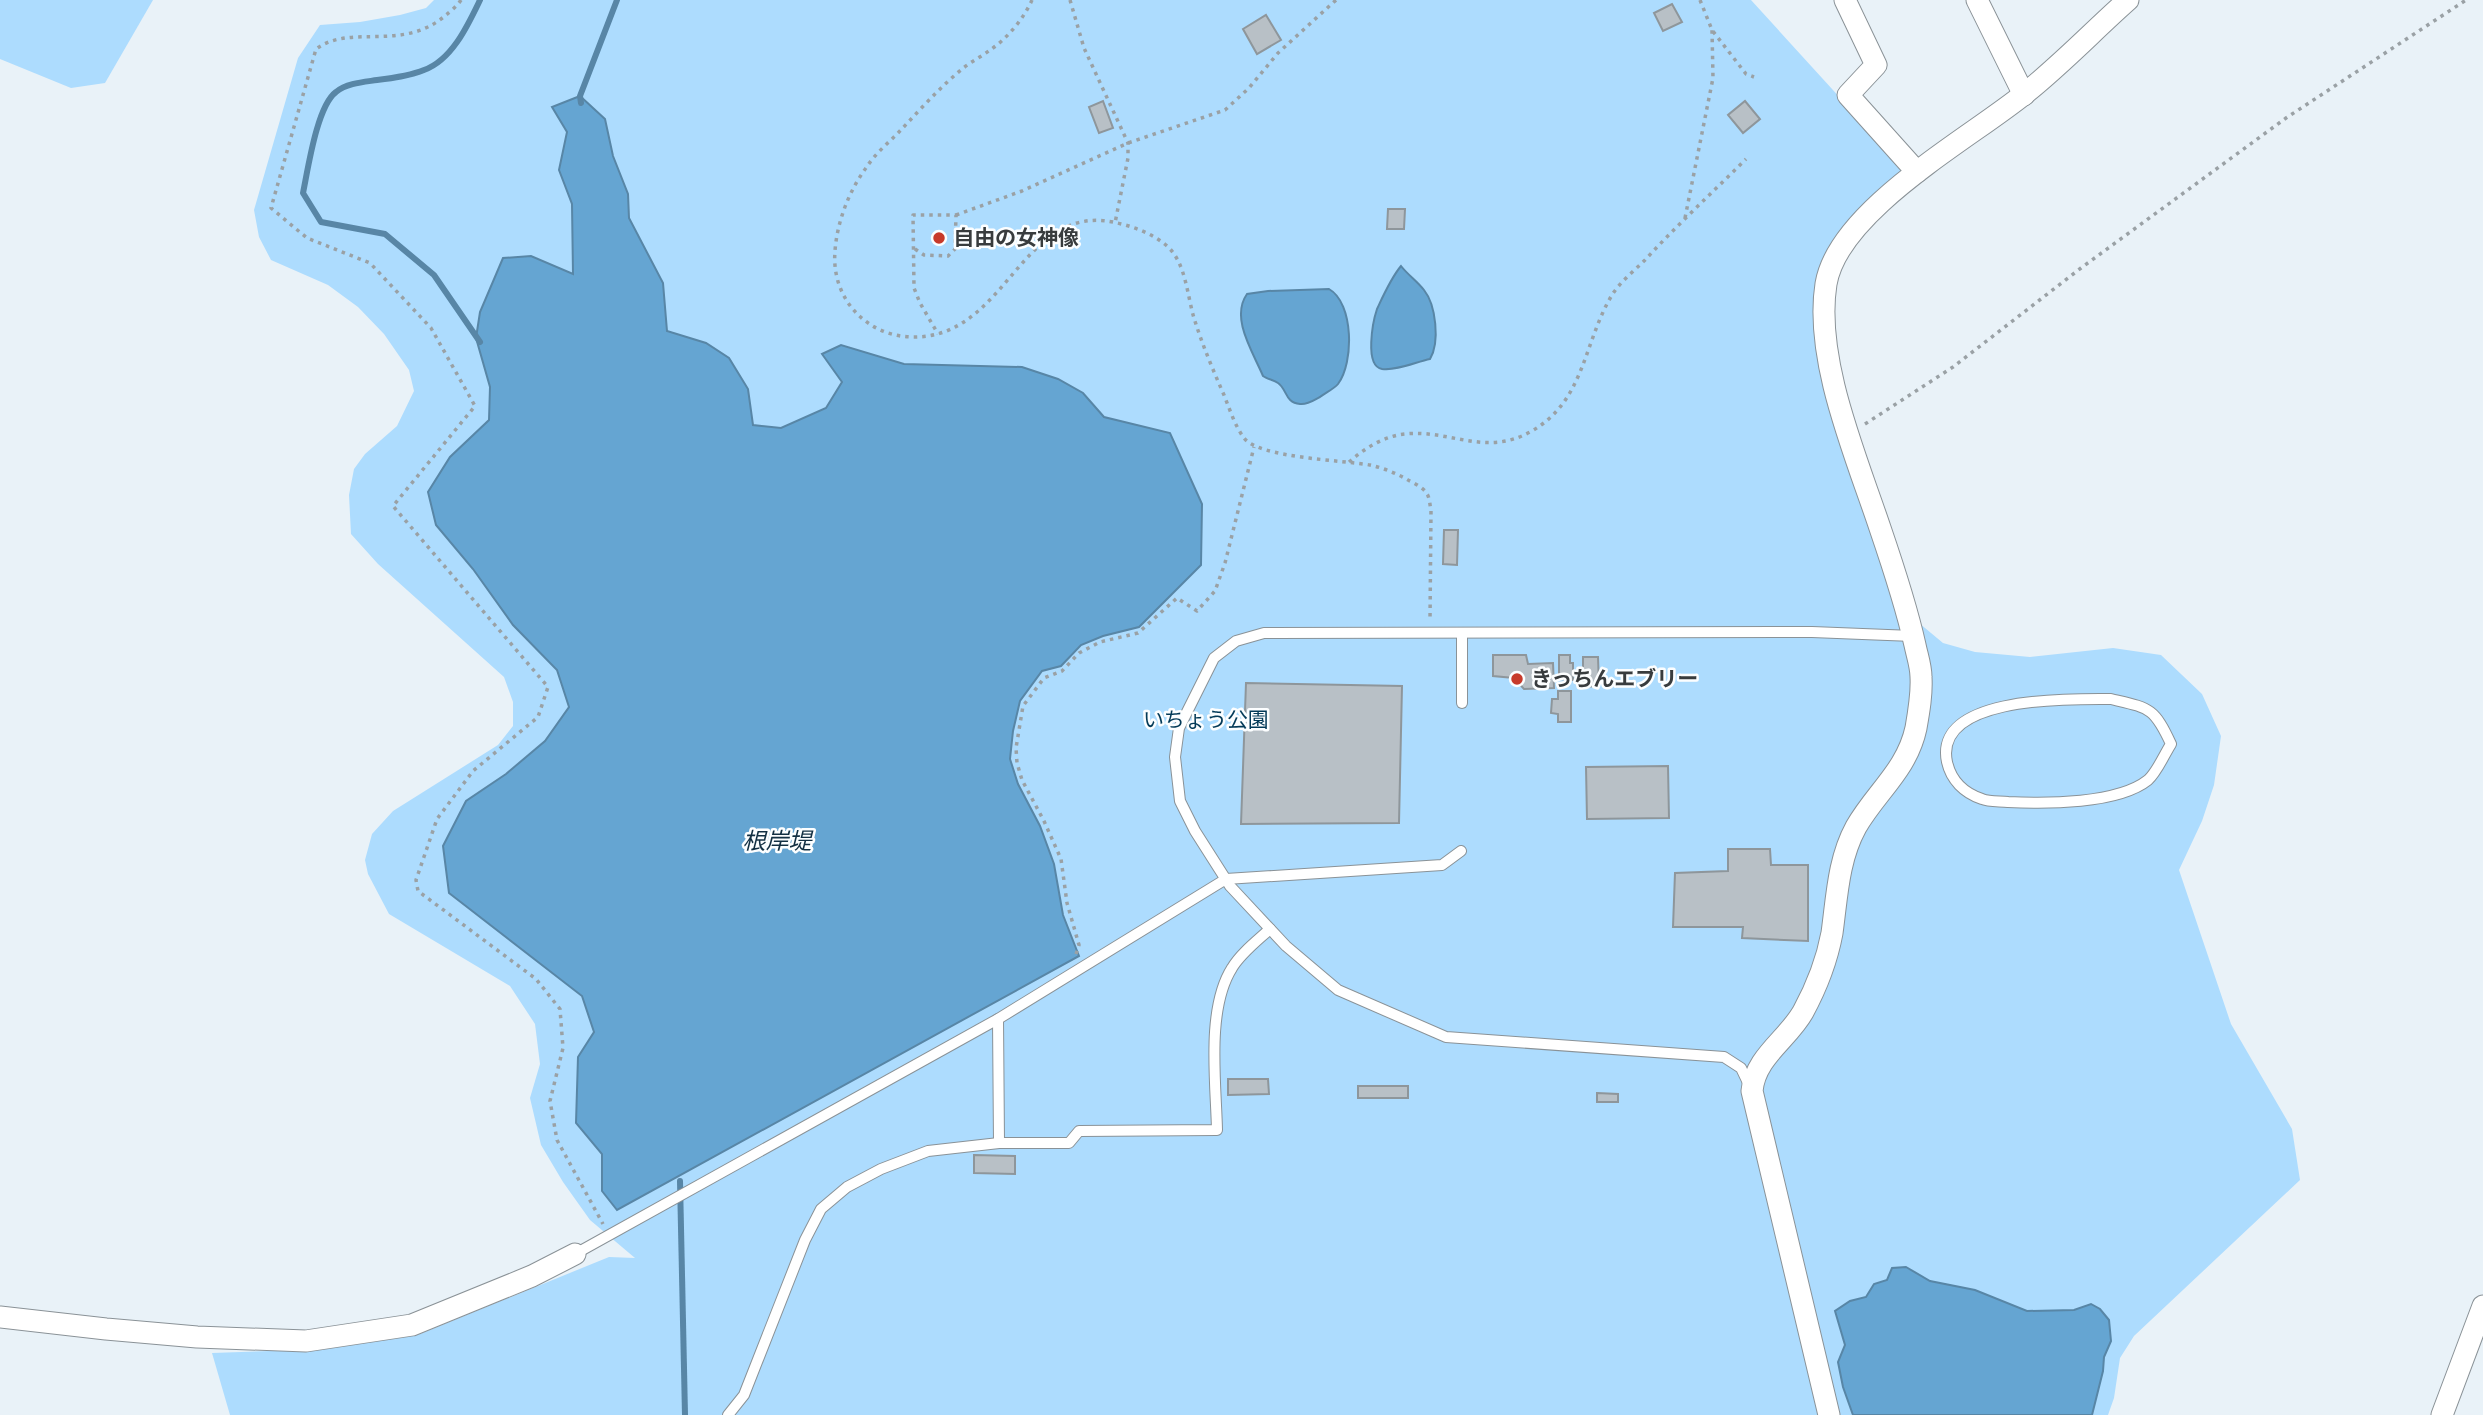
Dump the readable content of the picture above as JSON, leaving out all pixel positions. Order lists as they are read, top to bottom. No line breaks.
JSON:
{"water":["根岸堤"],"parks":["いちょう公園"],"places":["自由の女神像","きっちんエブリー"]}
